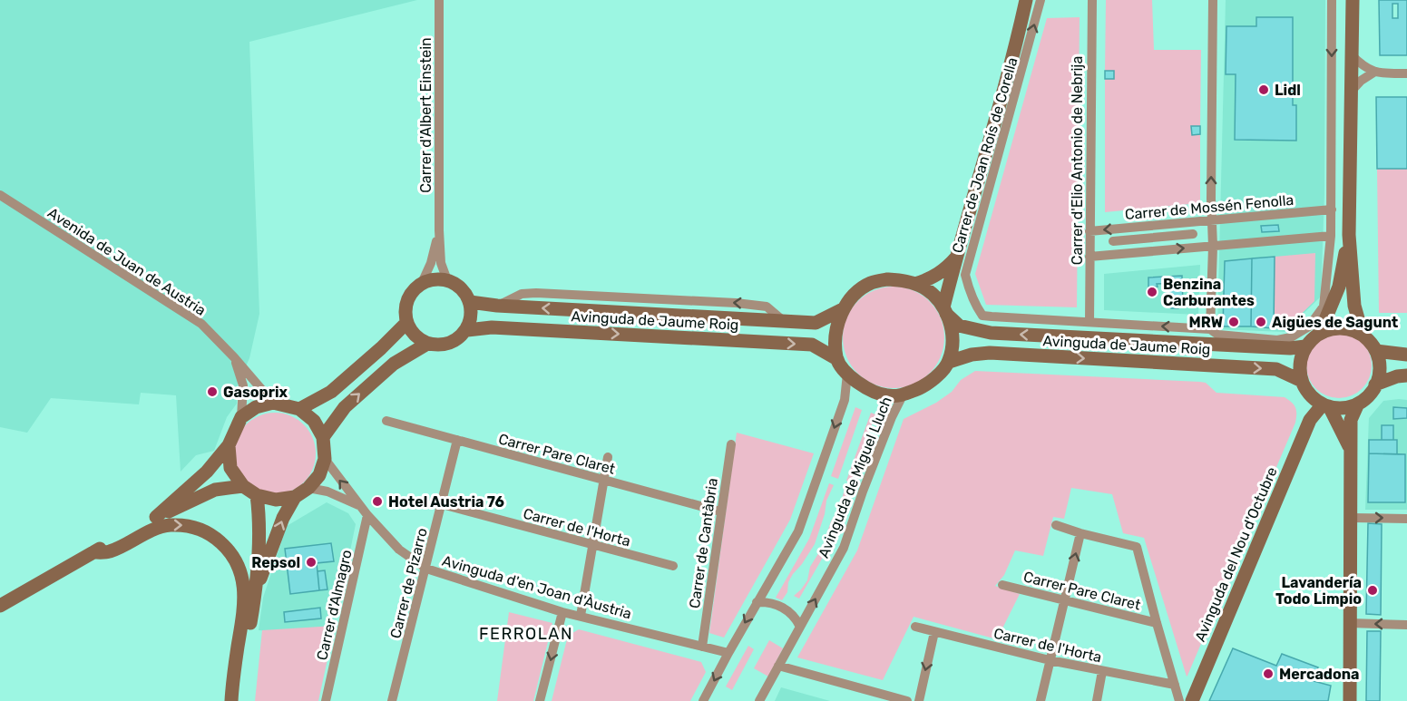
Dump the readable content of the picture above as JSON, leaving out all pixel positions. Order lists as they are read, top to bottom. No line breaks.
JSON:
{"streets":{"main road":["Avinguda de Jaume Roig","Avinguda del Nou d'Octubre"],"street":["Carrer d'Albert Einstein","Carrer de Joan Roís de Corella","Carrer d'Elio Antonio de Nebrija","Carrer de Mossén Fenolla","Avenida de Juan de Austria","Carrer Pare Claret","Avinguda de Miguel Lluch","Carrer de l'Horta","Carrer de Cantàbria","Carrer de Pizarro","Avinguda d'en Joan d'Àustria","Carrer d'Almagro"]},"crossings":[["Carrer d'Albert Einstein","Avinguda de Jaume Roig"],["Carrer de Joan Roís de Corella","Avinguda de Jaume Roig"],["Carrer d'Elio Antonio de Nebrija","Carrer de Mossén Fenolla"],["Carrer d'Elio Antonio de Nebrija","Avinguda de Jaume Roig"],["Carrer de Mossén Fenolla","Avinguda de Jaume Roig"],["Avenida de Juan de Austria","Avinguda d'en Joan d'Àustria"],["Avinguda de Jaume Roig","Avinguda de Miguel Lluch"],["Avinguda de Jaume Roig","Avinguda del Nou d'Octubre"],["Carrer Pare Claret","Carrer de Cantàbria"],["Carrer Pare Claret","Carrer de Pizarro"],["Carrer de l'Horta","Carrer de Pizarro"],["Carrer de Cantàbria","Avinguda d'en Joan d'Àustria"],["Carrer de Pizarro","Avinguda d'en Joan d'Àustria"],["Avinguda d'en Joan d'Àustria","Carrer d'Almagro"]],"one_way":["Carrer de Joan Roís de Corella"],"districts":["FERROLAN"],"places":["Lidl","Benzina Carburantes","MRW","Aigües de Sagunt","Gasoprix","Hotel Austria 76","Repsol","Lavandería Todo Limpio","Mercadona"]}
